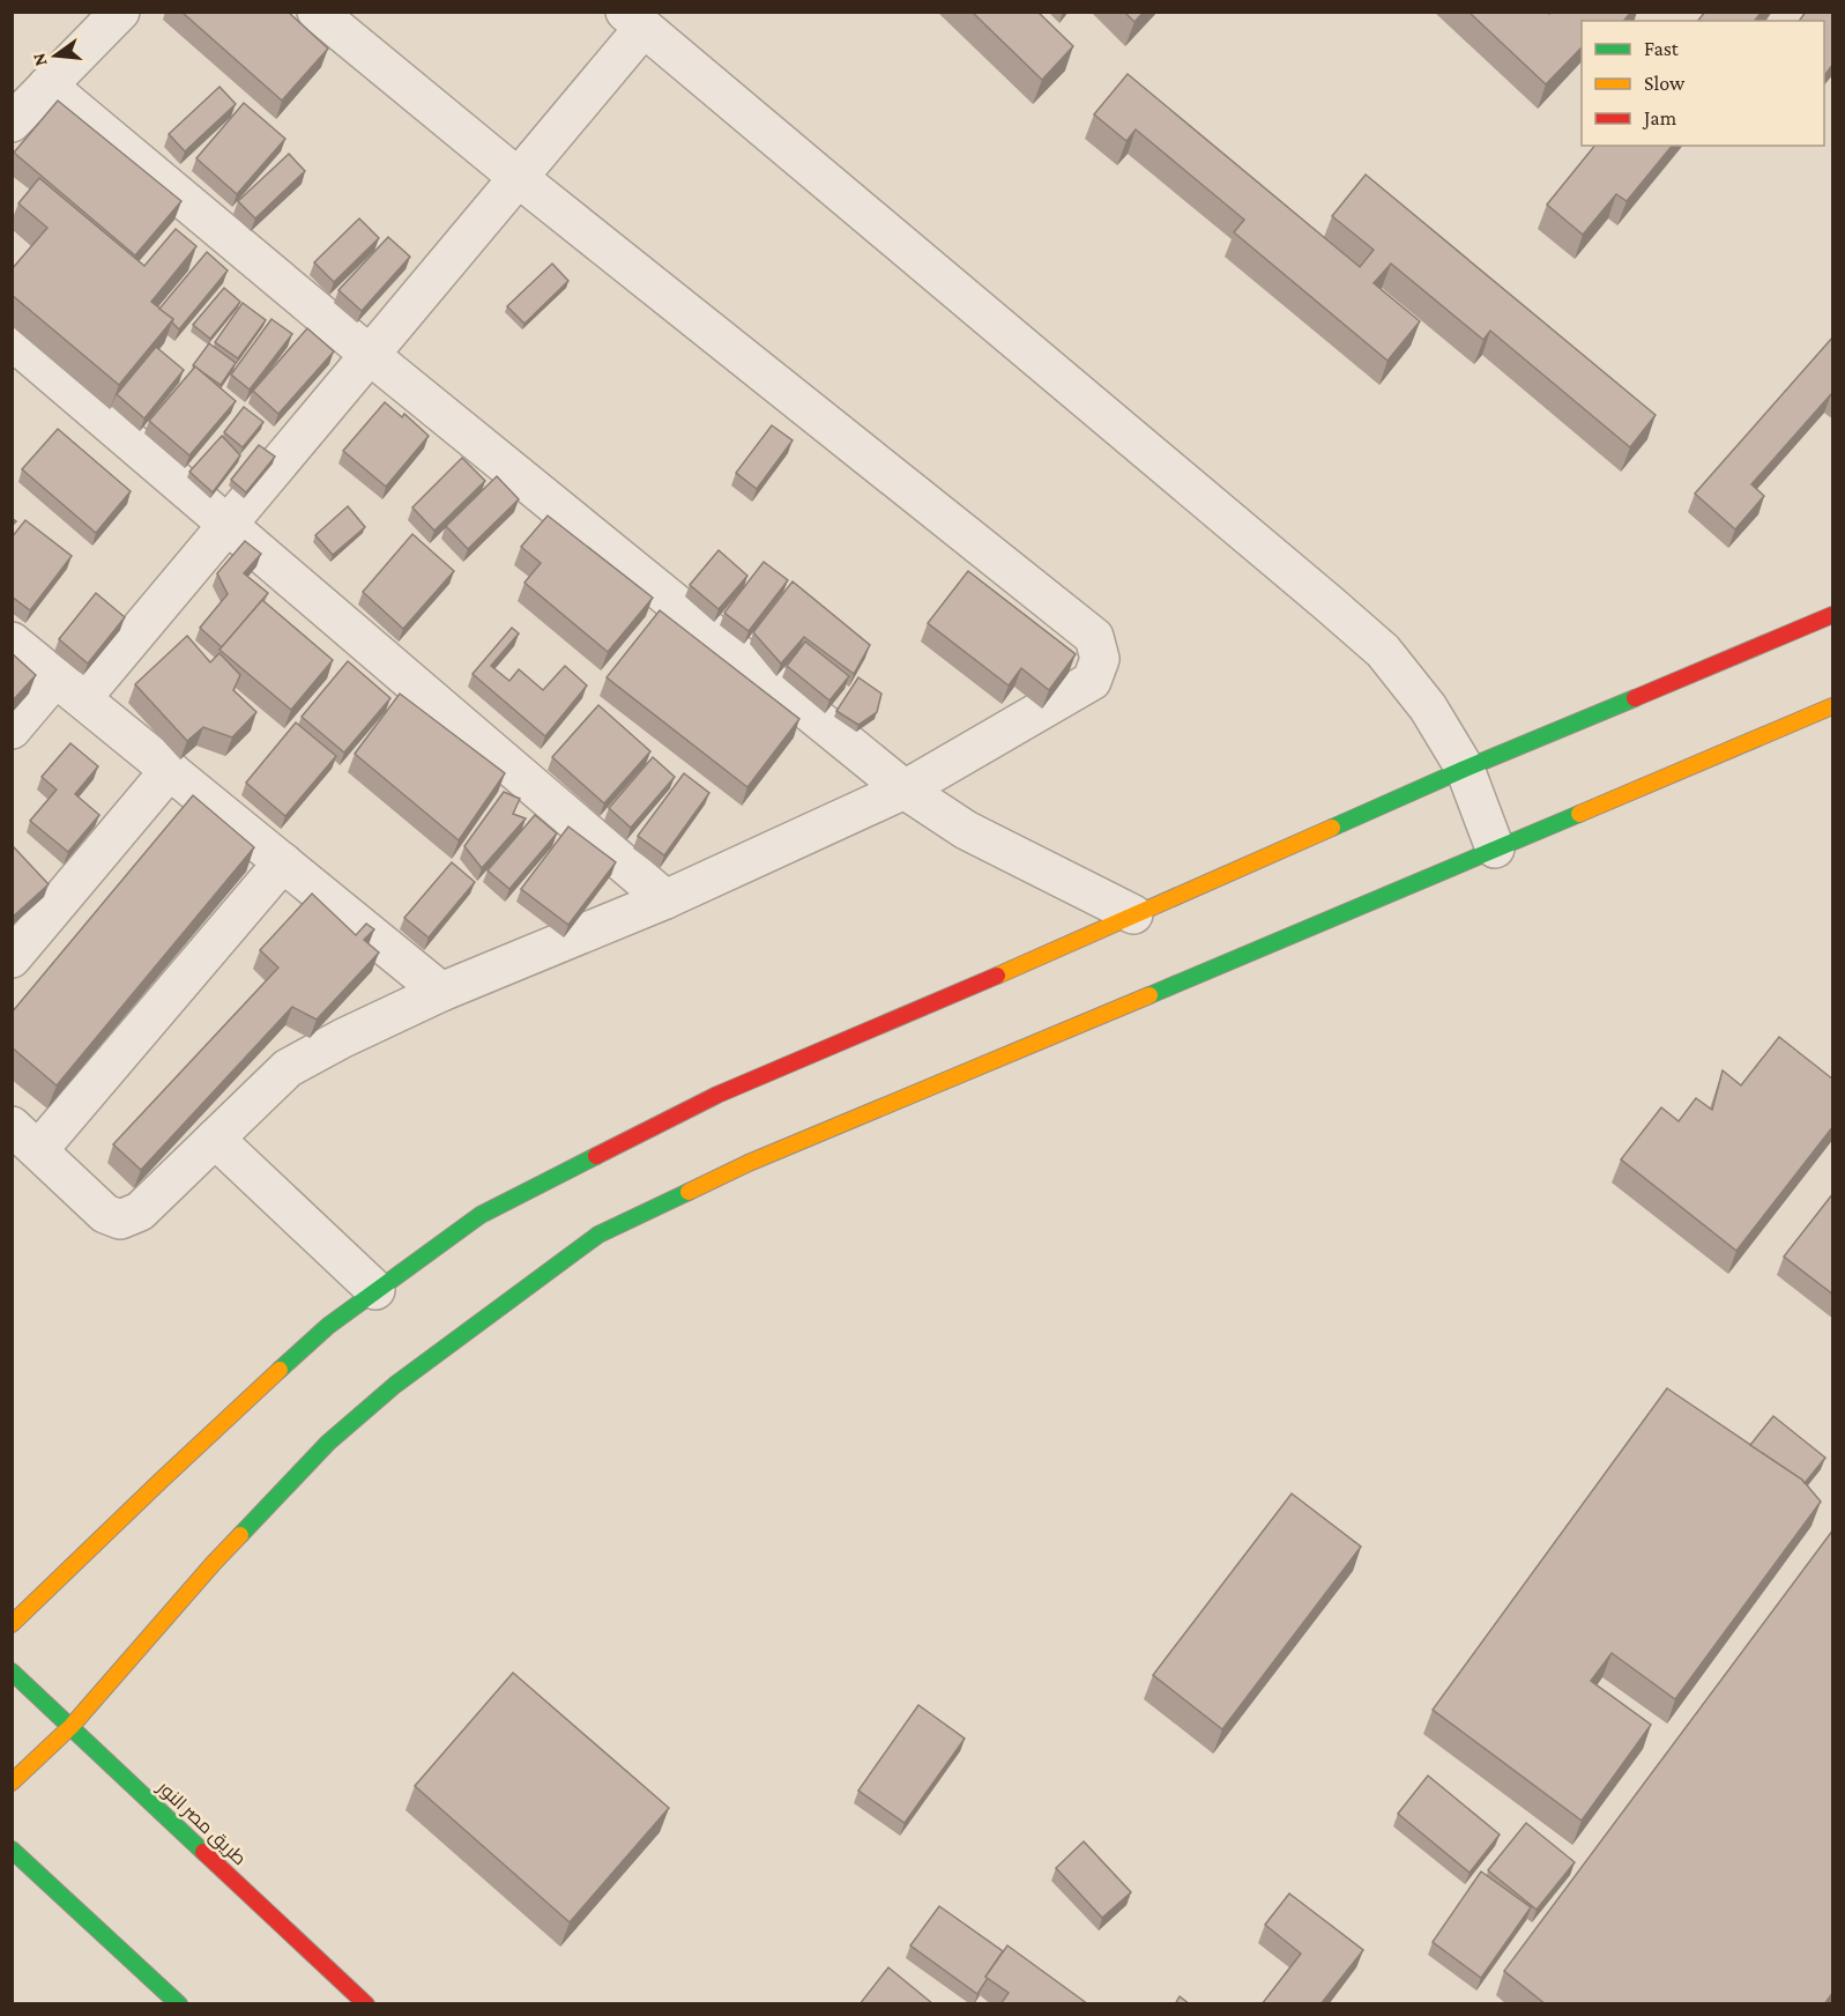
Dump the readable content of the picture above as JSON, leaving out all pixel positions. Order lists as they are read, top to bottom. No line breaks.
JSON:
{"streets":{"street":["طريق مصر النور"]},"legend":["Fast","Slow","Jam"],"north":"left"}
